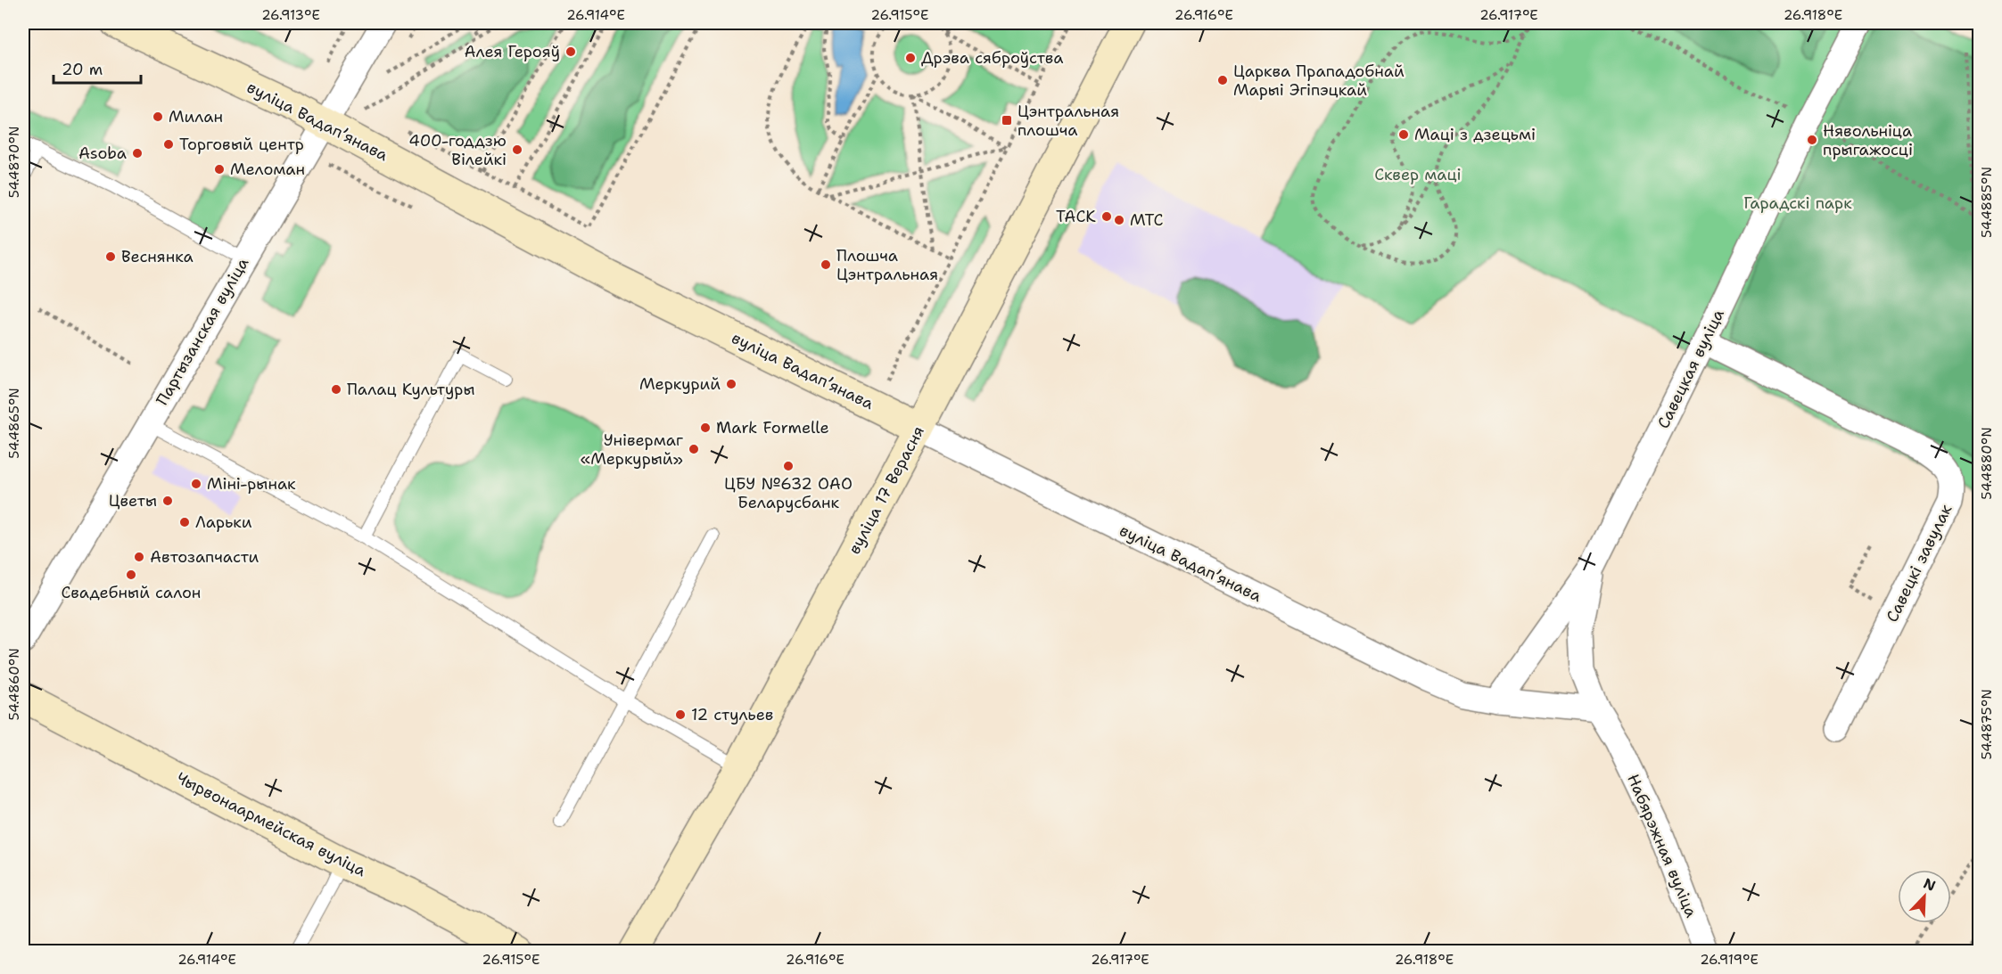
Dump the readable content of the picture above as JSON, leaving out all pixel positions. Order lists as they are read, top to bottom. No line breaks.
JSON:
{"streets":{"street":["вуліца Вадапʼянава","Партызанская вуліца","Савецкая вуліца","вуліца 17 Верасня","Савецкі завулак","Чырвонаармейская вуліца","Набярэжная вуліца"]},"crossings":[["вуліца Вадапʼянава","Партызанская вуліца"],["вуліца Вадапʼянава","Савецкая вуліца"],["вуліца Вадапʼянава","вуліца 17 Верасня"],["Савецкая вуліца","Савецкі завулак"],["Савецкая вуліца","Набярэжная вуліца"]],"parks":["Сквер маці","Гарадскі парк"],"places":{"other":["Алея Герояў","Дрэва сяброўства","Царква Прападобнай Марыі Эгіпэцкай","Милан","Маці з дзецьмі","Нявольніца прыгажосці","Торговый центр","400-годдзю Вілейкі","Asoba","Меломан","ТАСК","МТС","Веснянка","Плошча Цэнтральная","Меркурий","Палац Культуры","Mark Formelle","Універмаг «Меркурый»","ЦБУ №632 ОАО Беларусбанк","Міні-рынак","Цветы","Ларьки","Автозапчасти","Свадебный салон","12 стульев"],"transit":["Цэнтральная плошча"]},"scale_bar":"20 m","north":"top right","coordinates":["26.913°E","26.914°E","26.915°E","26.916°E","26.917°E","26.918°E","54.4870°N","54.4885°N","54.4865°N","54.4880°N","54.4860°N","54.4875°N","26.919°E"]}
